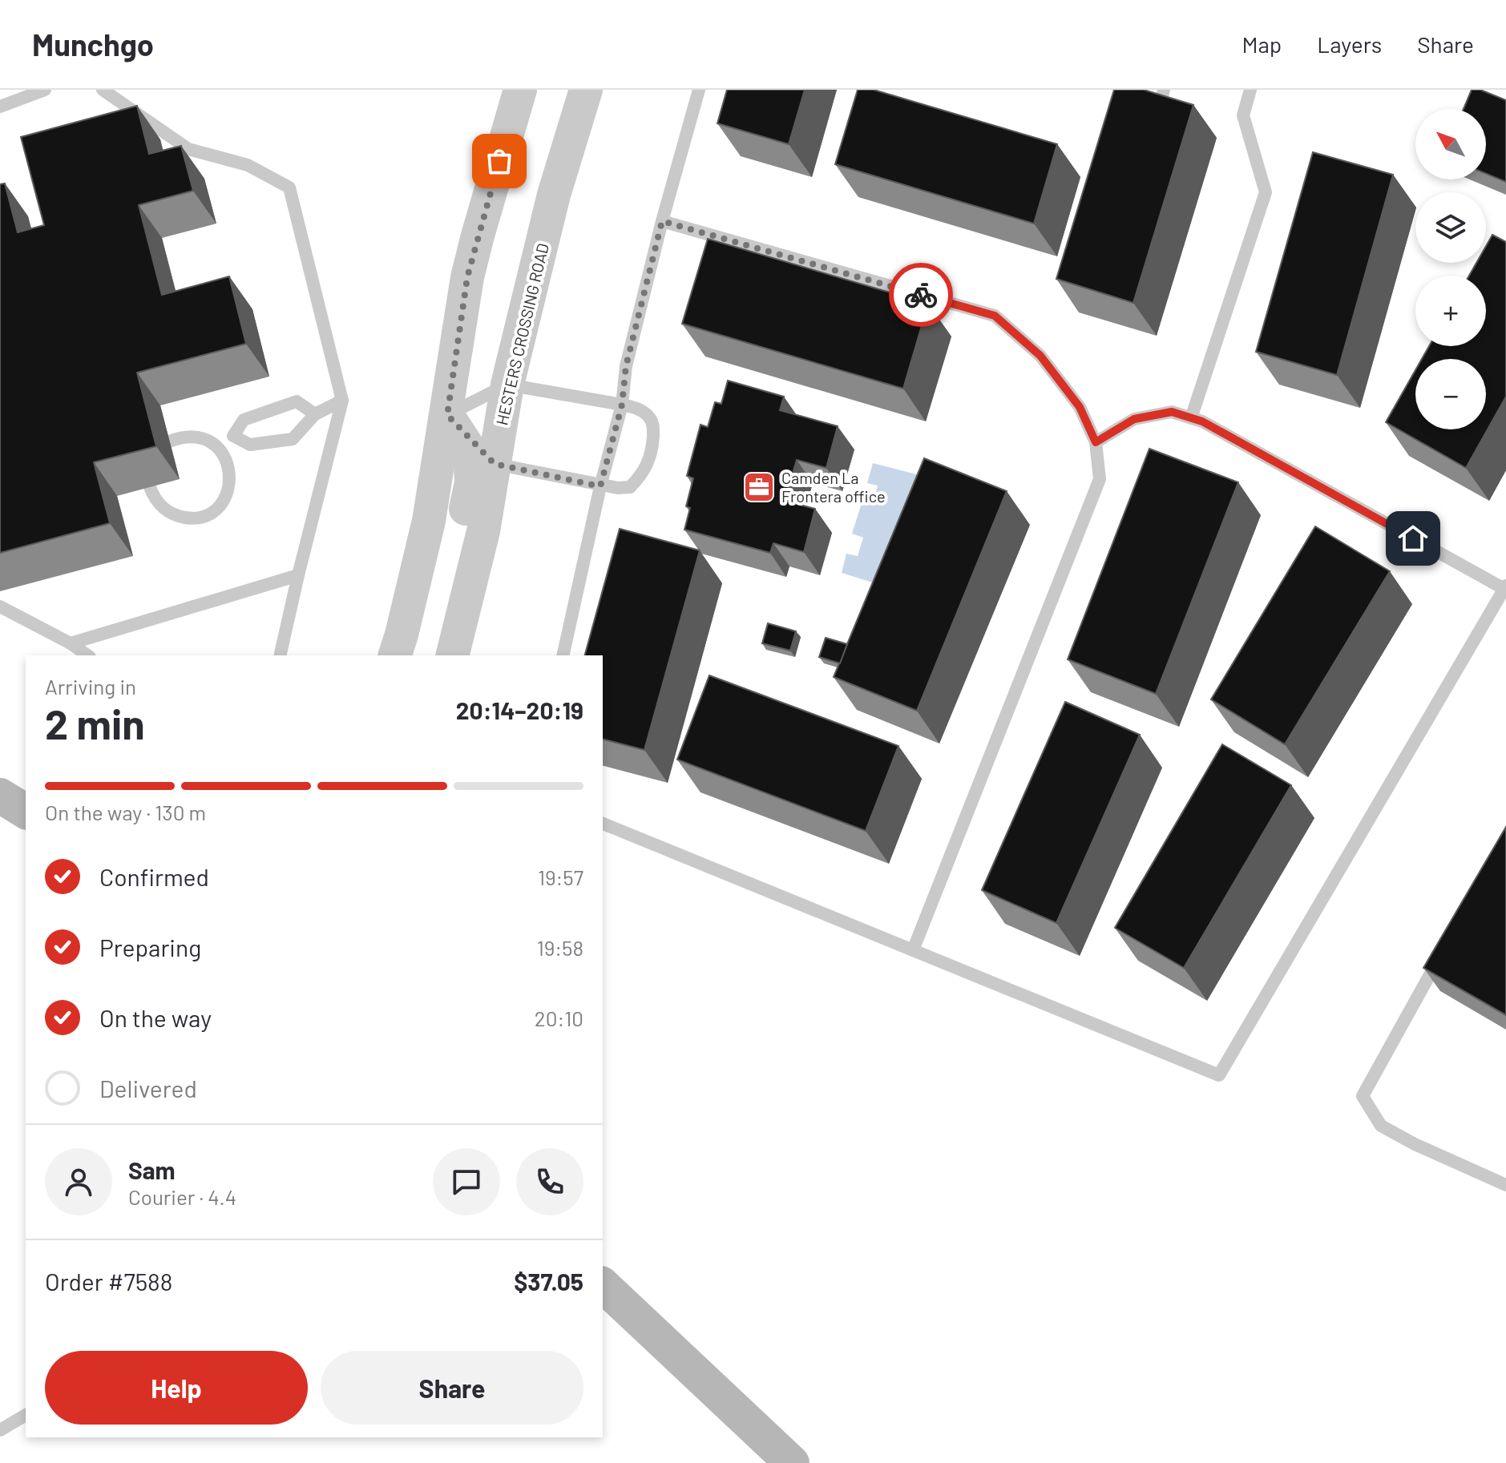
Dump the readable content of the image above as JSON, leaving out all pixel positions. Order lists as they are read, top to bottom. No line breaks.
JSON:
{"streets":{"street":["HESTERS CROSSING ROAD"]},"places":{"office":["Camden La Frontera office"]},"north":"top left","page":{"header":"Munchgo","nav":["Map","Layers","Share"],"map_buttons":["+","−"],"heading":["2 min","Arriving in","20:14–20:19"],"panel":["Sam","Courier · 4.4","Order #7588","$37.05"],"bar":"On the way · 130 m","list":[["Confirmed","19:57"],["Preparing","19:58"],["On the way","20:10"],"Delivered"],"buttons":["Help","Share"]}}
